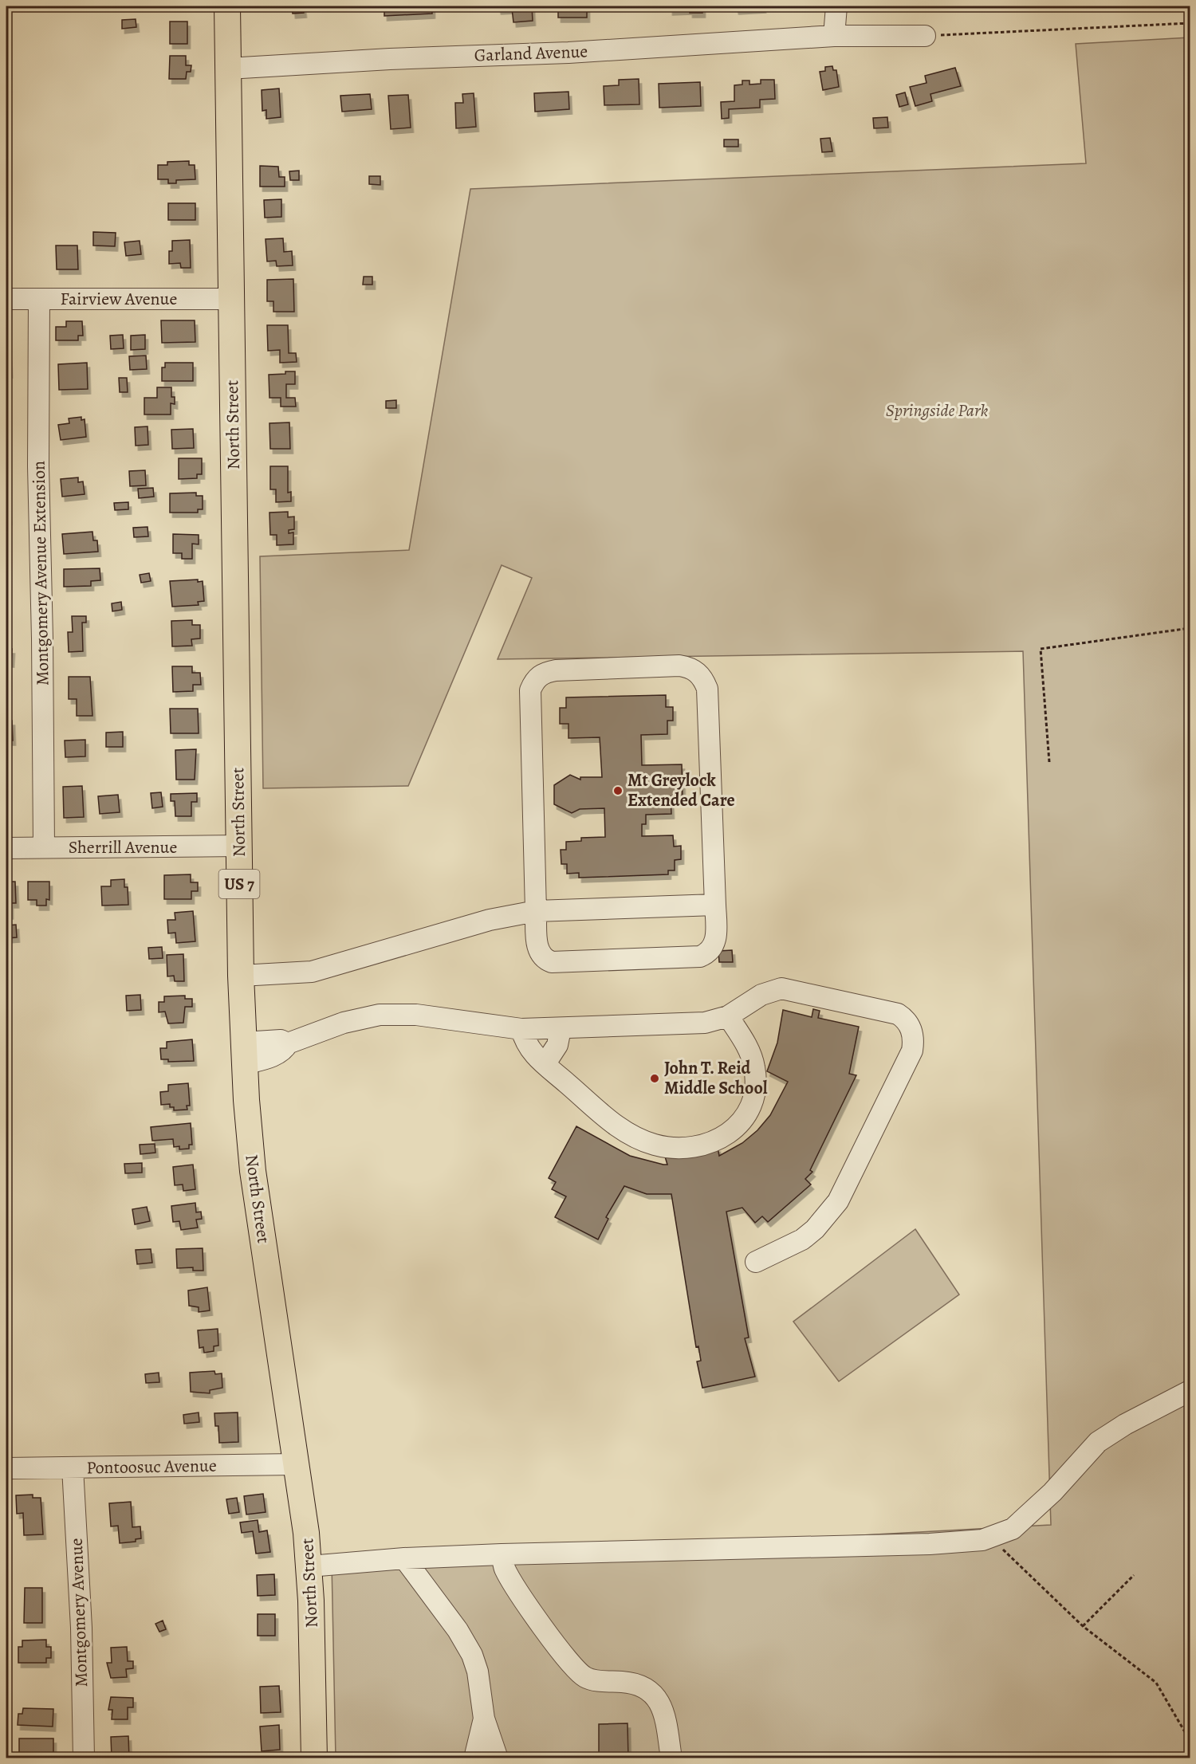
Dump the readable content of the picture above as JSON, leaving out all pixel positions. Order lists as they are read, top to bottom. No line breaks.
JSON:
{"streets":{"main road":["North Street","US 7"],"street":["Garland Avenue","Fairview Avenue","Montgomery Avenue Extension","Sherrill Avenue","Pontoosuc Avenue","Montgomery Avenue"]},"crossings":[["Garland Avenue","North Street"],["Fairview Avenue","North Street"],["Fairview Avenue","Montgomery Avenue Extension"],["North Street","Sherrill Avenue"],["North Street","Pontoosuc Avenue"],["Montgomery Avenue Extension","Sherrill Avenue"],["Pontoosuc Avenue","Montgomery Avenue"]],"parks":["Springside Park"],"places":["Mt Greylock Extended Care","John T. Reid Middle School"]}
